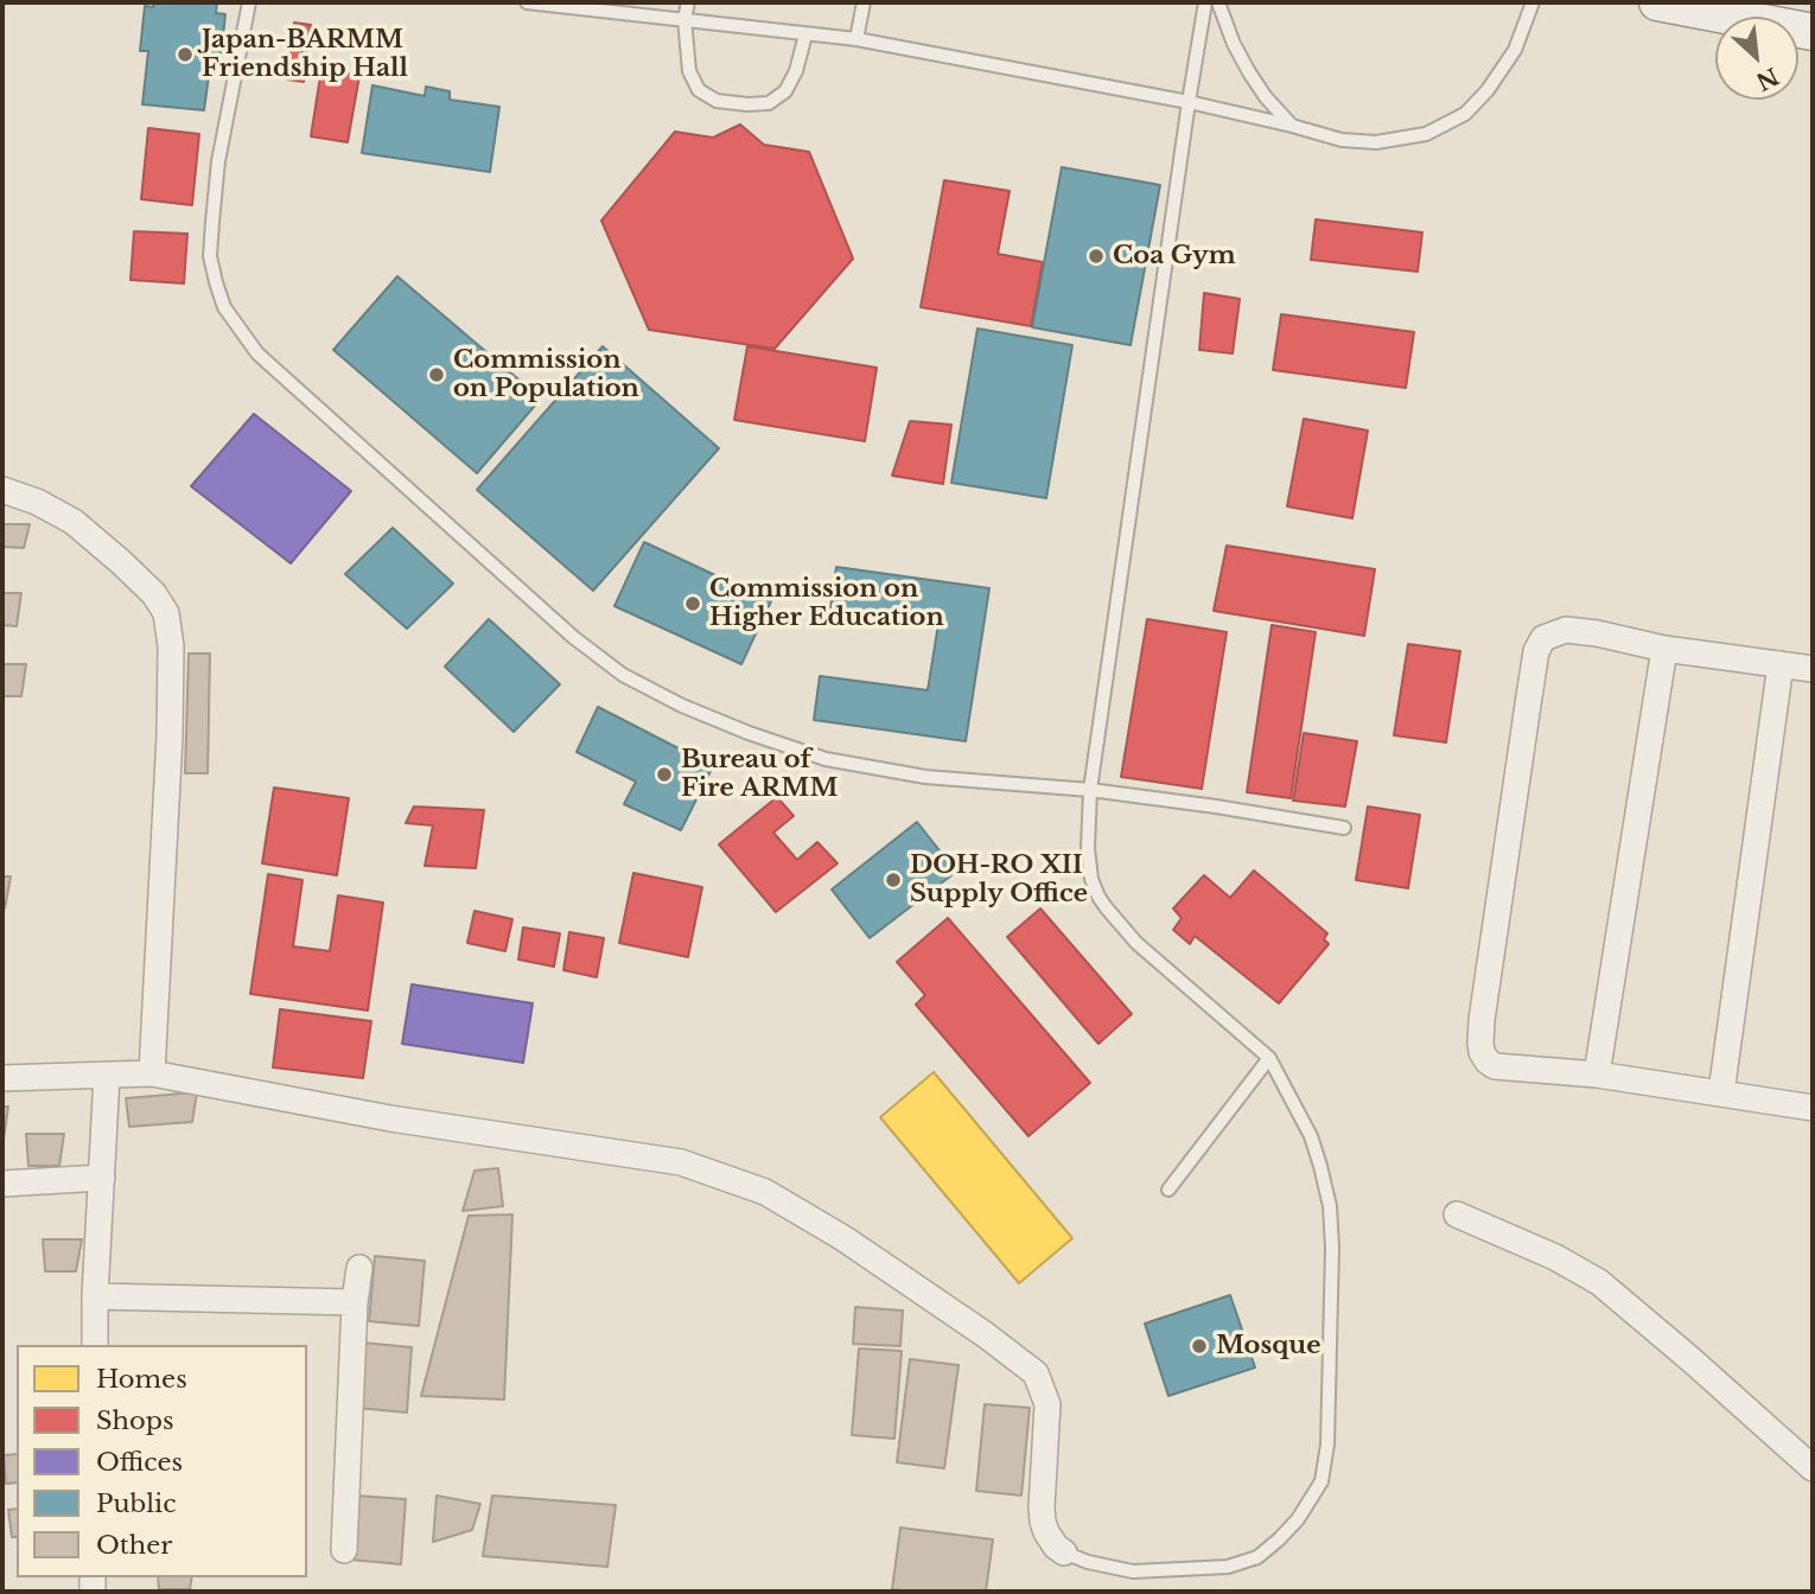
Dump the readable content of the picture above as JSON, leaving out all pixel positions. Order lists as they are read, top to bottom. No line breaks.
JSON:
{"places":["Japan-BARMM Friendship Hall","Coa Gym","Commission on Population","Commission on Higher Education","Bureau of Fire ARMM","DOH-RO XII Supply Office","Mosque"],"legend":["Homes","Shops","Offices","Public","Other"],"north":"bottom right"}
